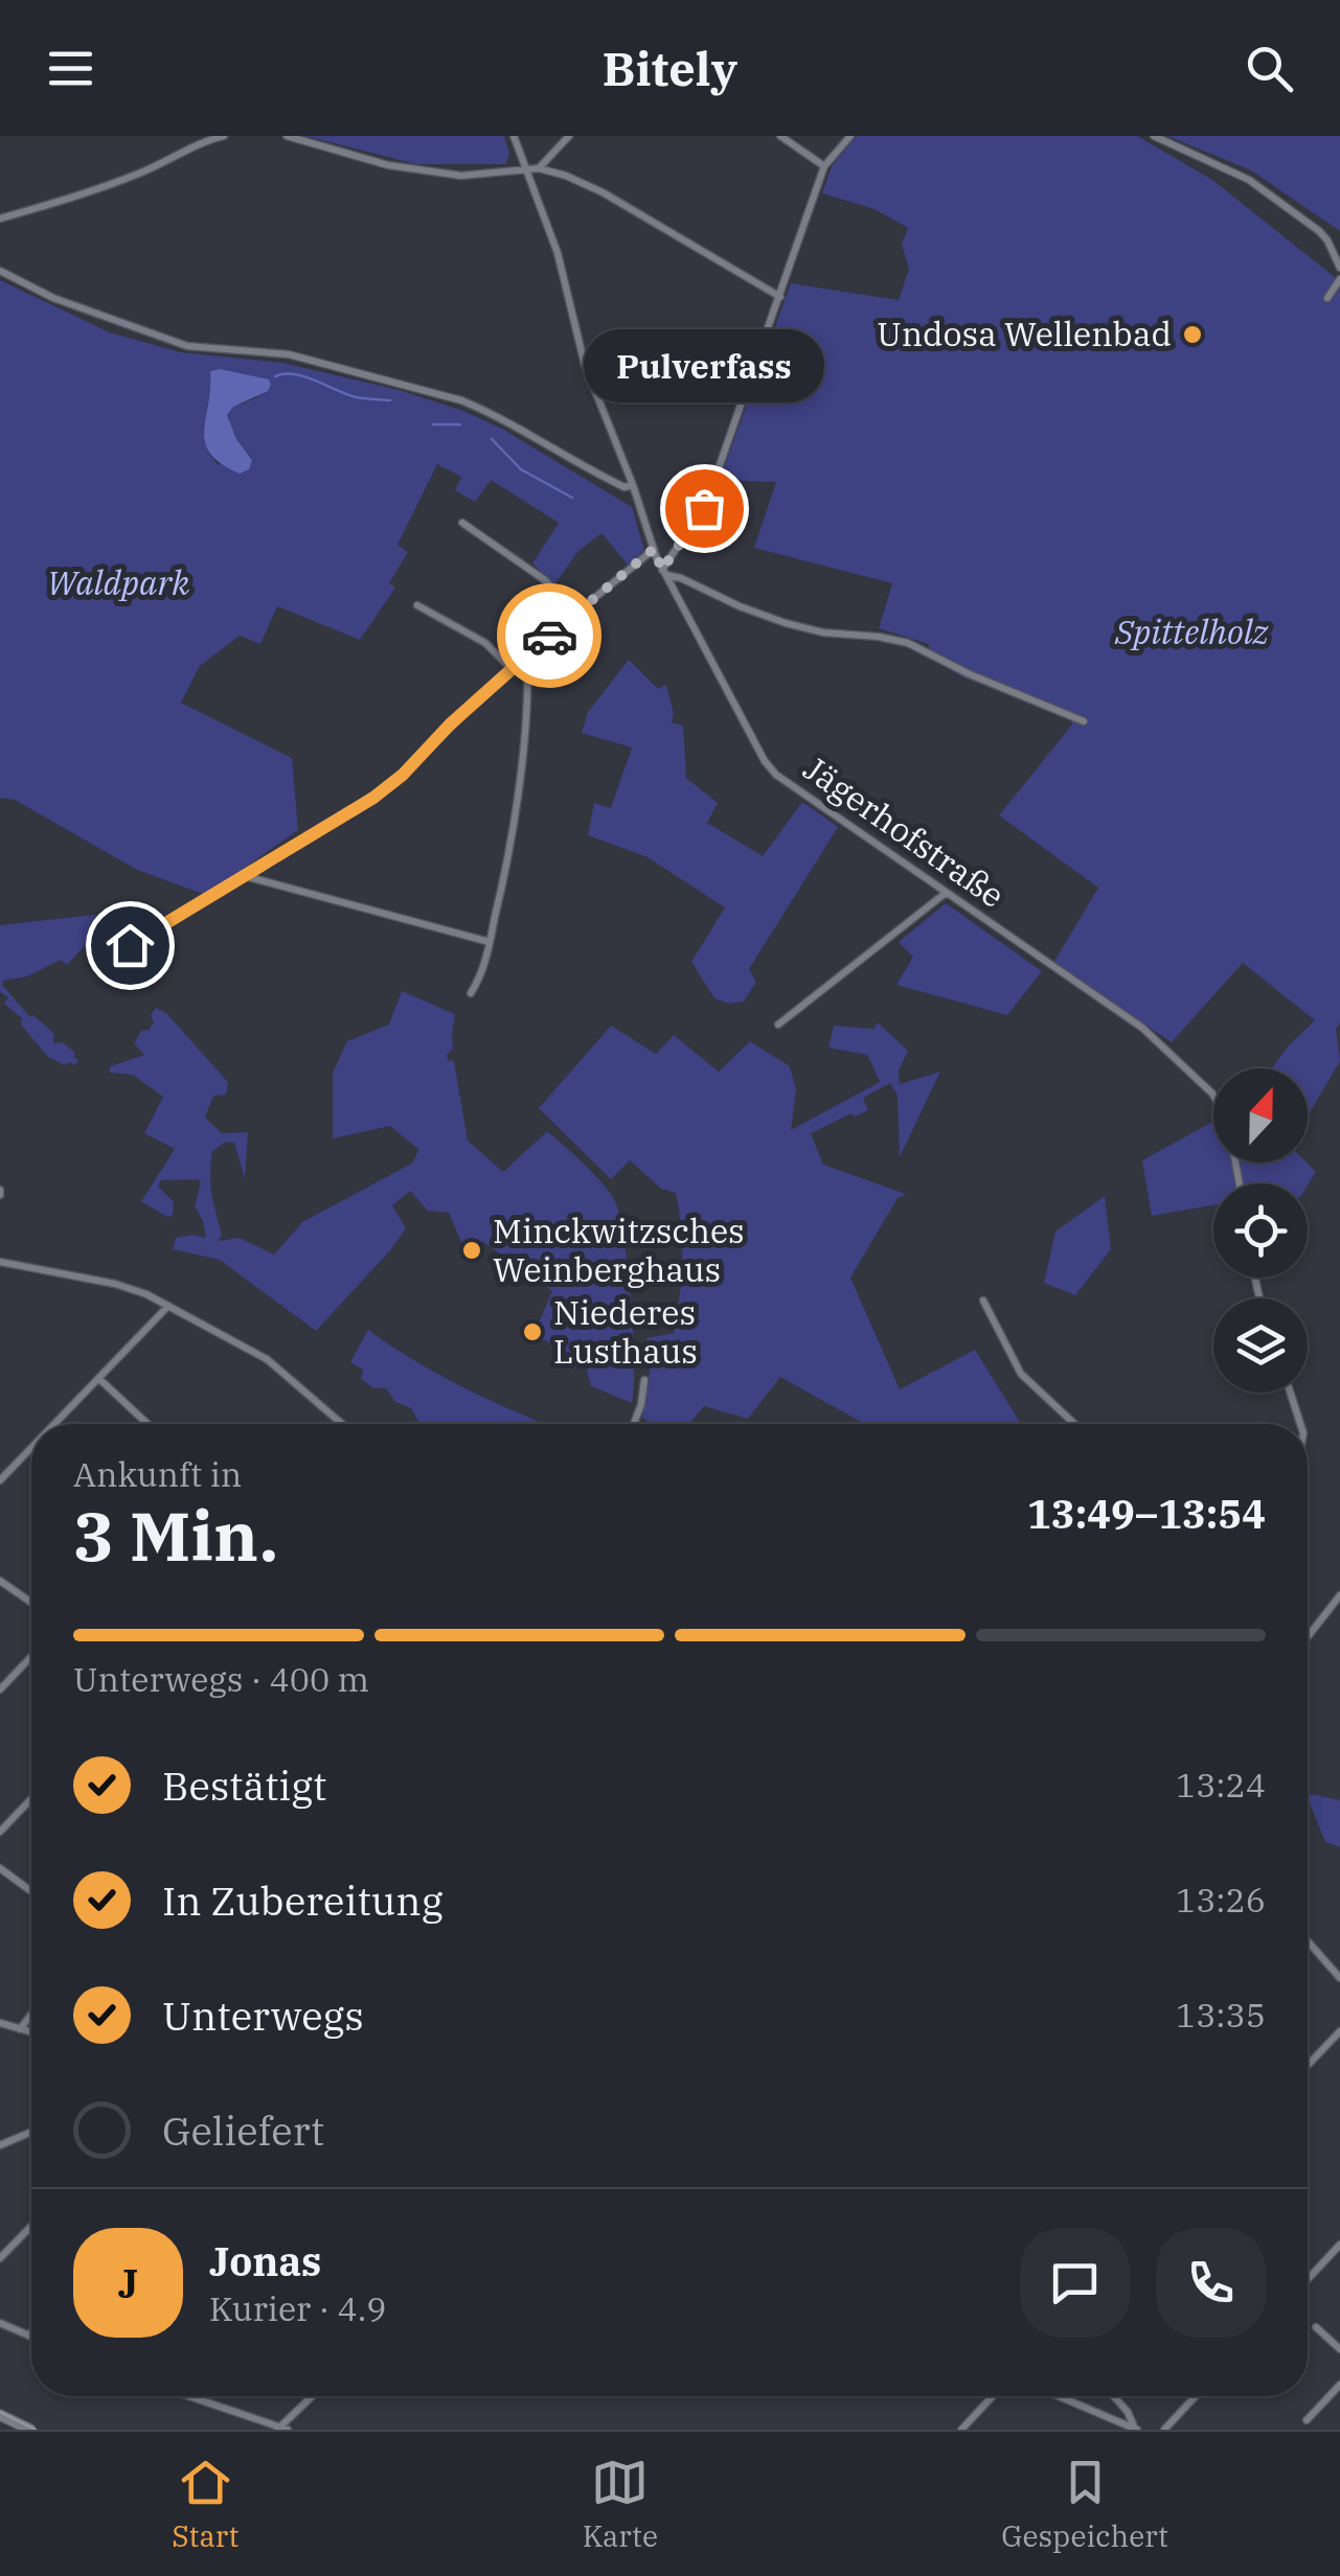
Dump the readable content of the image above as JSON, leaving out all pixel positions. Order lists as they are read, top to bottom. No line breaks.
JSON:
{"streets":{"street":["Jägerhofstraße"]},"parks":["Waldpark","Spittelholz"],"places":["Undosa Wellenbad","Pulverfass","Minckwitzsches Weinberghaus","Niederes Lusthaus"],"north":"top","page":{"header":"Bitely","bubble":"Pulverfass","heading":["3 Min.","Ankunft in","13:49–13:54"],"panel":["Jonas","Kurier · 4.9"],"bar":"Unterwegs · 400 m","list":[["Bestätigt","13:24"],["In Zubereitung","13:26"],["Unterwegs","13:35"],"Geliefert"],"round":"J","tabs":["Start","Karte","Gespeichert"]}}
